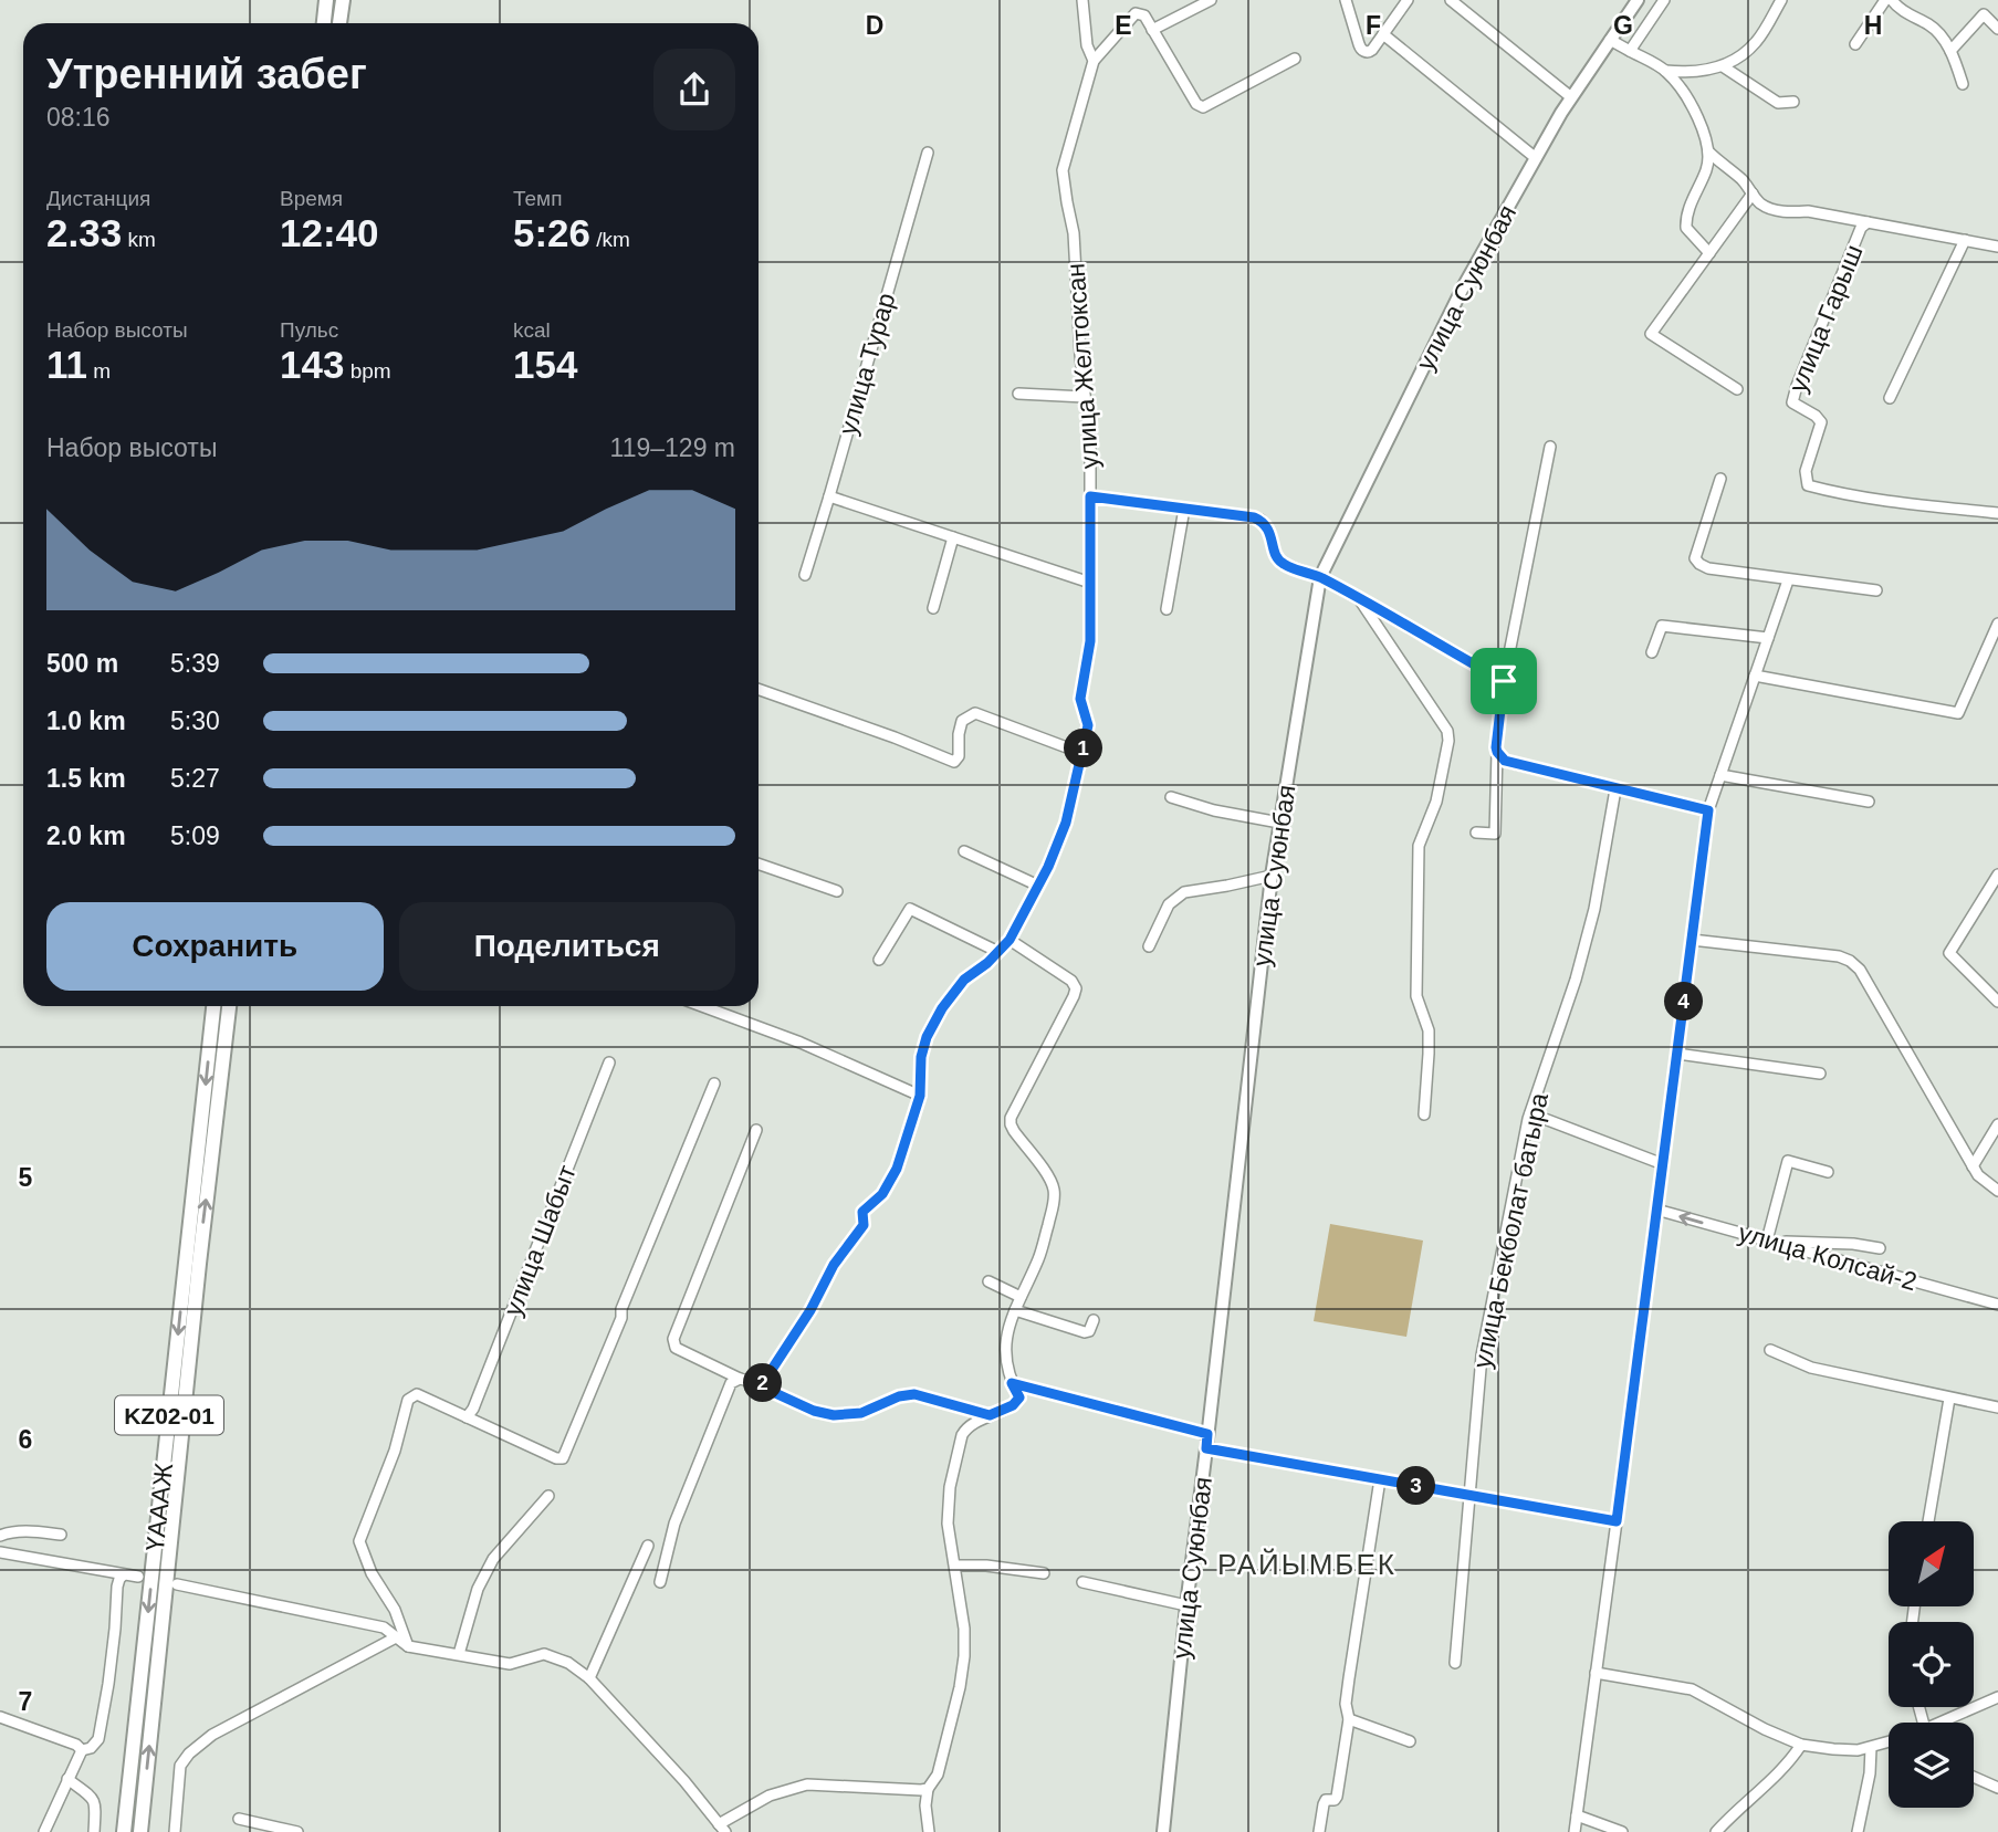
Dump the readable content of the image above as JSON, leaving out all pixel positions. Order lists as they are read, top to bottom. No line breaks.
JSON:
{"streets":{"highway":["KZ02-01","ҮАААЖ"],"main road":["улица Суюнбая"],"street":["улица Гарыш","улица Турар","улица Желтоксан","улица Бекболат батыра","улица Шабыт","улица Колсай-2"]},"districts":["РАЙЫМБЕК"],"north":"top right","page":{"heading":["Утренний забег","08:16"],"stats":[["Дистанция","2.33 km"],["Время","12:40"],["Темп","5:26 /km"],["Набор высоты","11 m"],["Пульс","143 bpm"],["kcal","154"]],"chart":["Набор высоты","119–129 m"],"list":[{"name":"500 m","note":"5:39"},{"name":"1.0 km","note":"5:30"},{"name":"1.5 km","note":"5:27"},{"name":"2.0 km","note":"5:09"}],"pins":["1","4","2","3"],"buttons":["Сохранить","Поделиться"]},"grid":{"columns":["D","E","F","G","H"],"rows":["5","6","7"]}}
